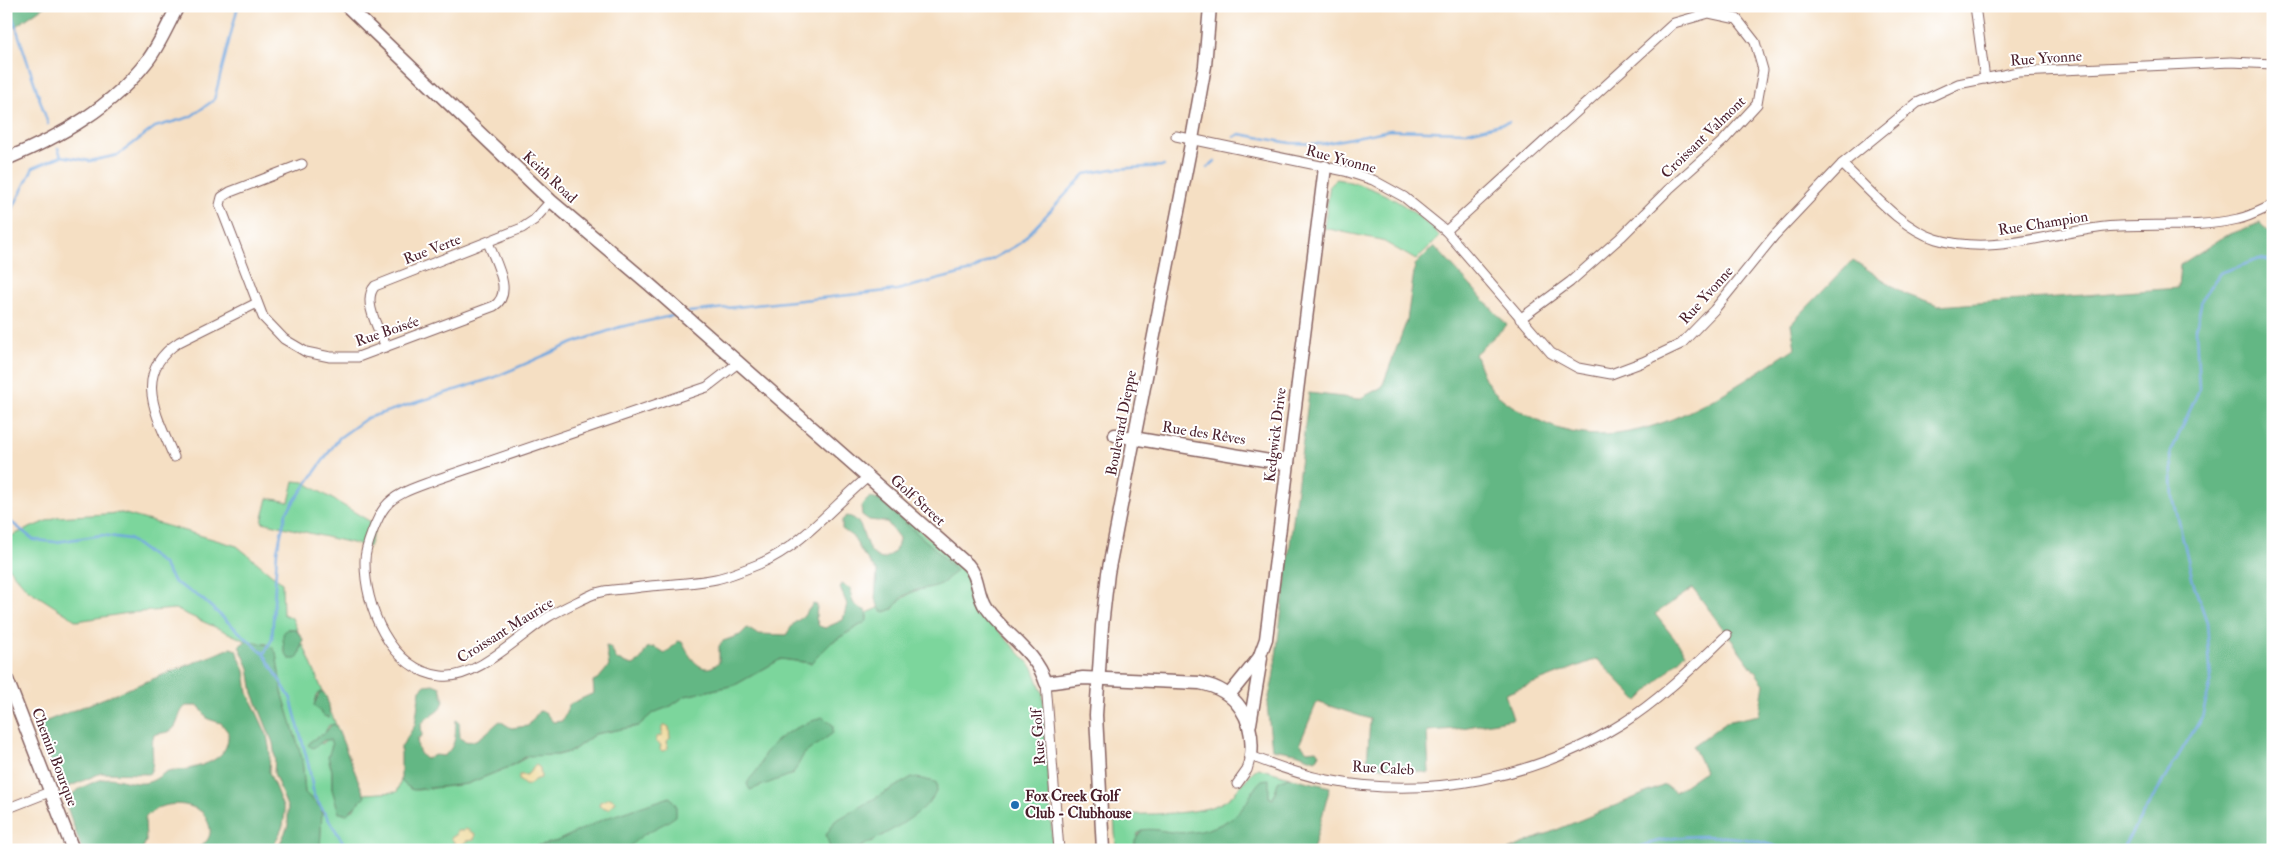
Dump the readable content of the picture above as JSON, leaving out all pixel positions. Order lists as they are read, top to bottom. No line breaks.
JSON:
{"streets":{"street":["Rue Yvonne","Croissant Valmont","Keith Road","Rue Champion","Rue Verte","Rue Boisée","Boulevard Dieppe","Rue des Rêves","Kedgwick Drive","Golf Street","Croissant Maurice","Rue Golf","Chemin Bourque","Rue Caleb"]},"crossings":[["Rue Yvonne","Croissant Valmont"],["Rue Yvonne","Rue Champion"],["Rue Yvonne","Boulevard Dieppe"],["Rue Yvonne","Kedgwick Drive"],["Keith Road","Rue Verte"],["Keith Road","Golf Street"],["Keith Road","Croissant Maurice"],["Rue Verte","Rue Boisée"],["Boulevard Dieppe","Rue des Rêves"],["Rue des Rêves","Kedgwick Drive"],["Golf Street","Croissant Maurice"],["Golf Street","Rue Golf"]],"places":["Fox Creek Golf Club - Clubhouse"]}
